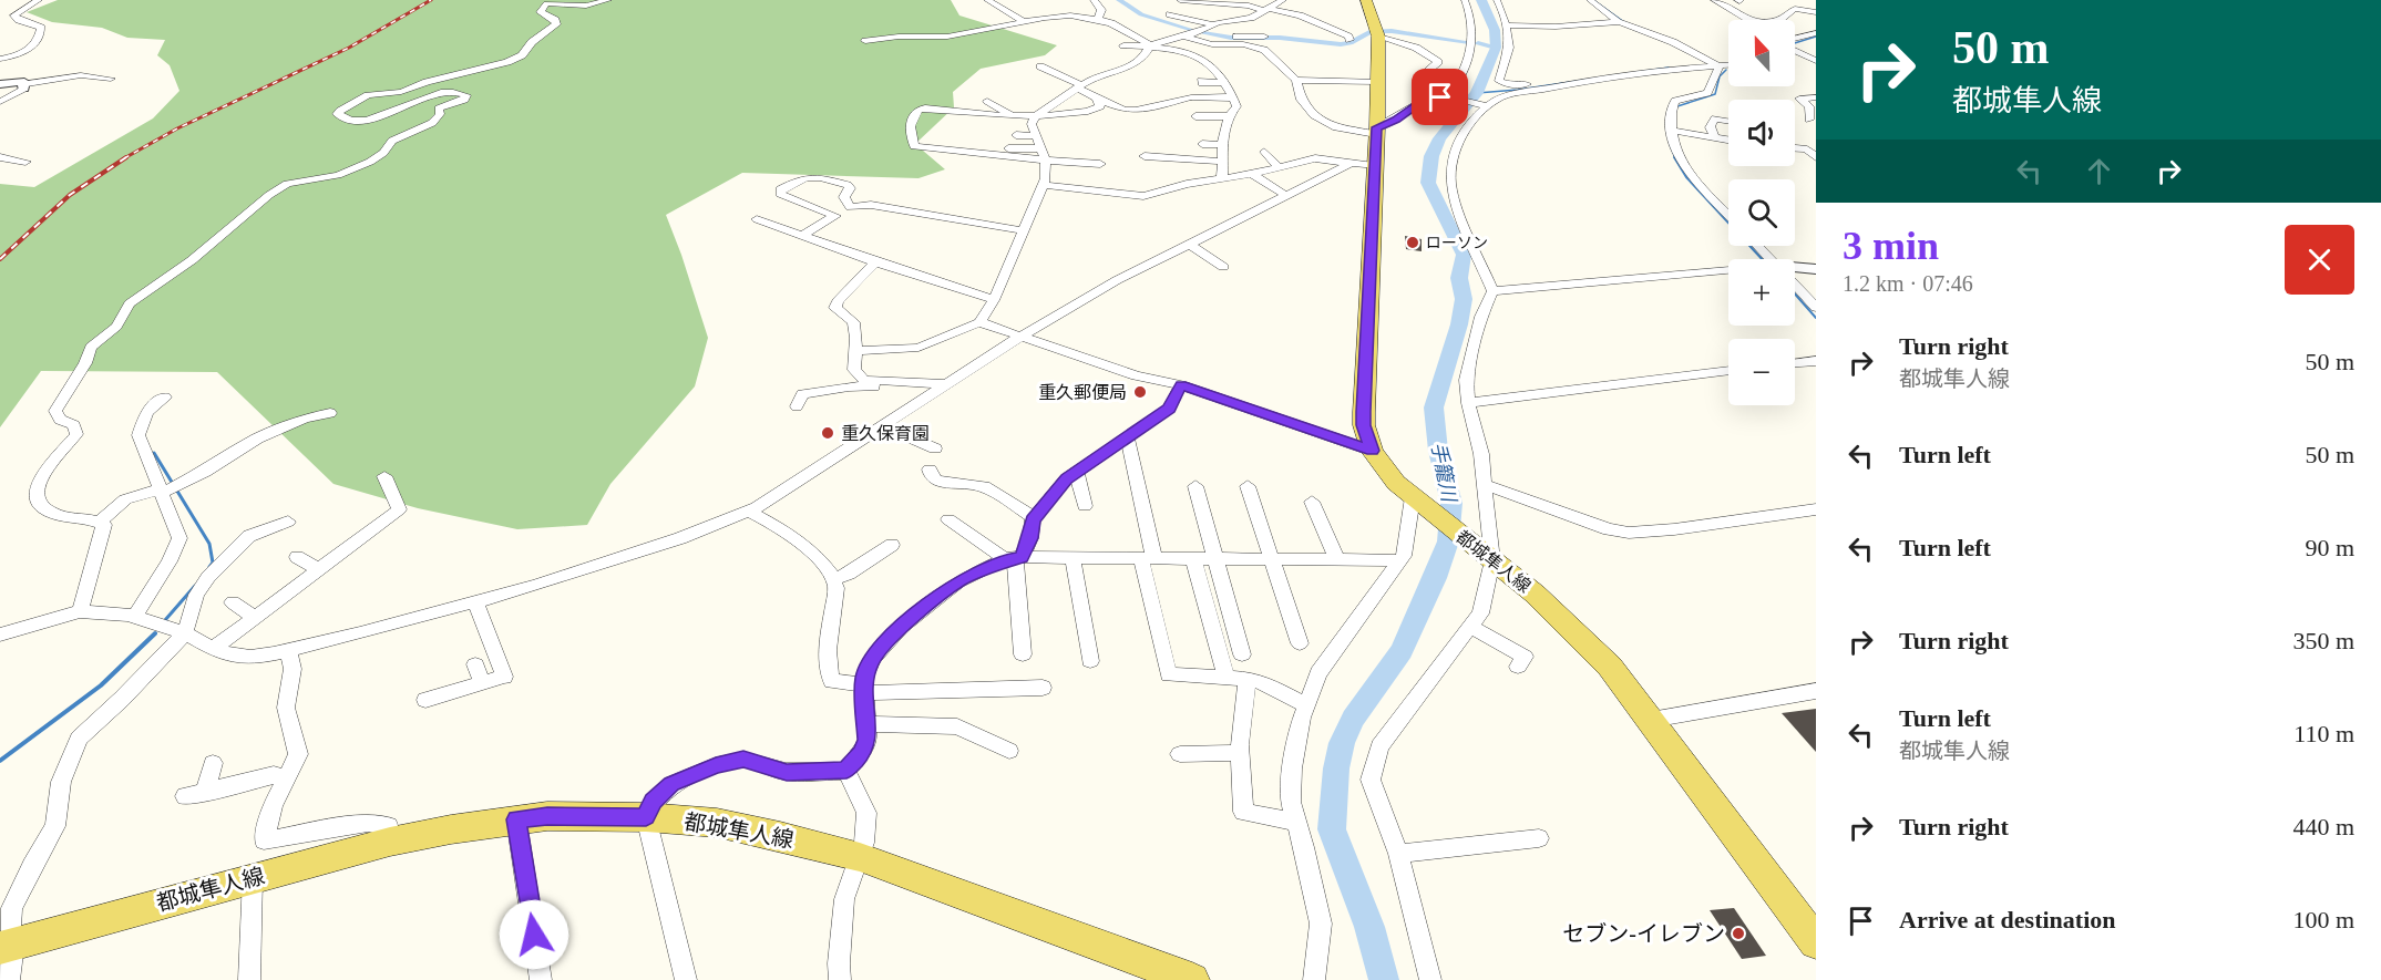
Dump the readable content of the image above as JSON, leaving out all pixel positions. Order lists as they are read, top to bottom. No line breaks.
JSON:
{"streets":{"main road":["都城隼人線"]},"water":["手籠川"],"places":["ローソン","重久郵便局","重久保育園","セブン-イレブン"],"north":"top","page":{"turn":["50 m","都城隼人線"],"map_buttons":["+","−"],"heading":["3 min","1.2 km · 07:46"],"list":[{"name":"Turn right","note":"都城隼人線","value":"50 m"},{"name":"Turn left","value":"50 m"},{"name":"Turn left","value":"90 m"},{"name":"Turn right","value":"350 m"},{"name":"Turn left","note":"都城隼人線","value":"110 m"},{"name":"Turn right","value":"440 m"},{"name":"Arrive at destination","value":"100 m"}]}}
